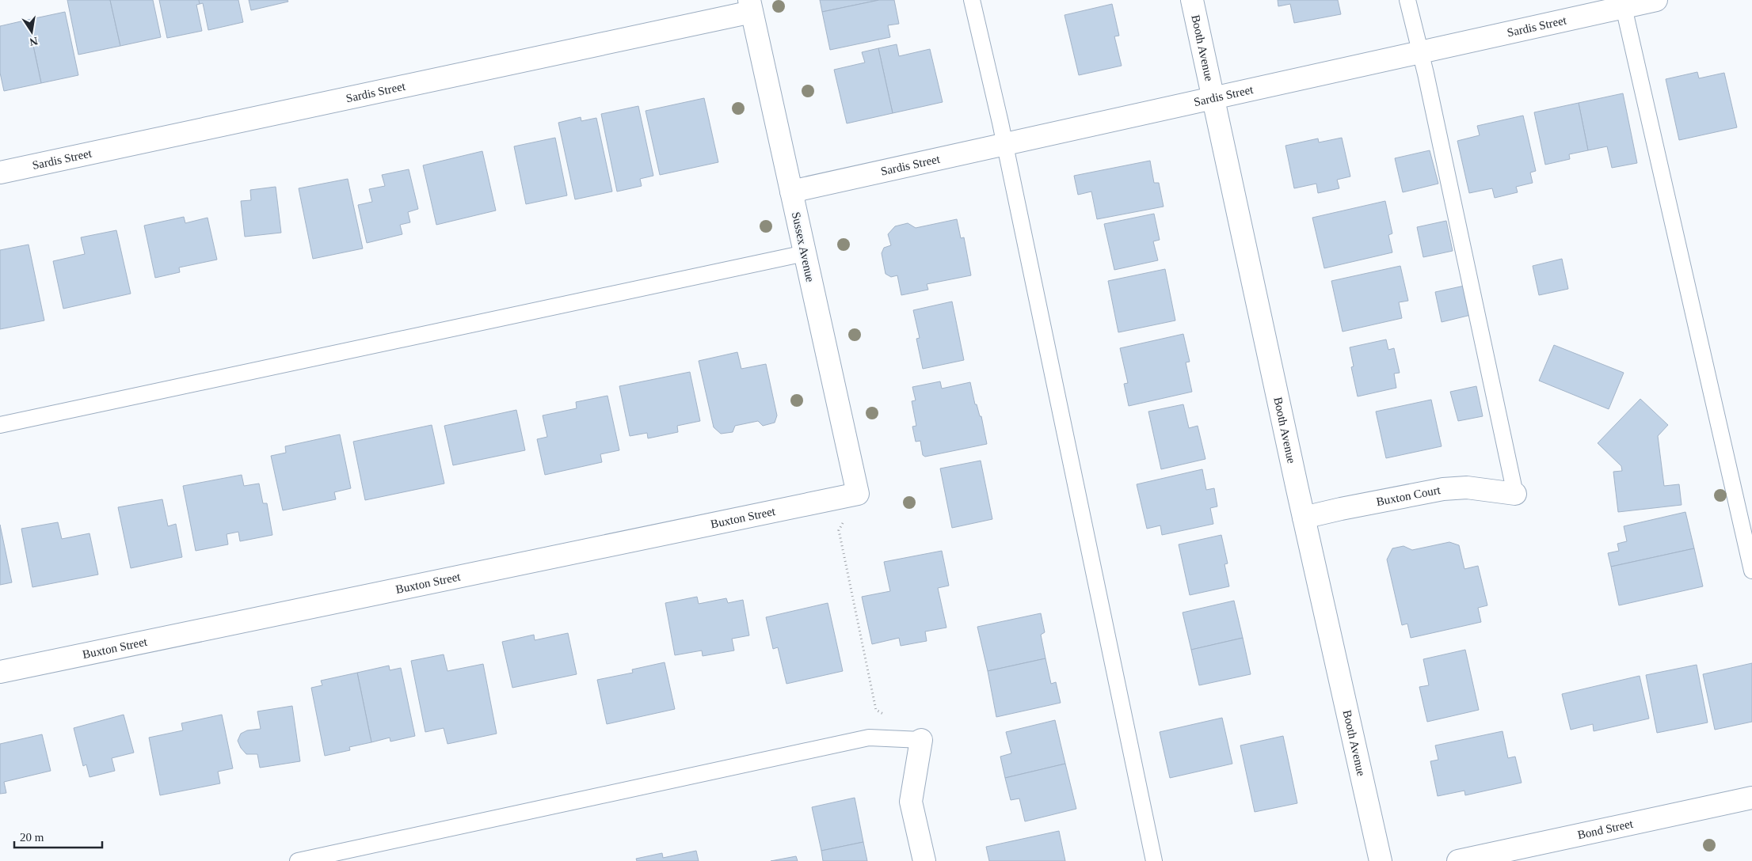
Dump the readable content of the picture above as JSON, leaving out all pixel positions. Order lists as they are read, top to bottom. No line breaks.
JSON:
{"streets":{"street":["Sardis Street","Booth Avenue","Sussex Avenue","Buxton Court","Buxton Street","Bond Street"]},"crossings":[["Sardis Street","Booth Avenue"],["Sardis Street","Sussex Avenue"],["Booth Avenue","Buxton Court"],["Sussex Avenue","Buxton Street"]],"scale_bar":"20 m","north":"bottom"}
